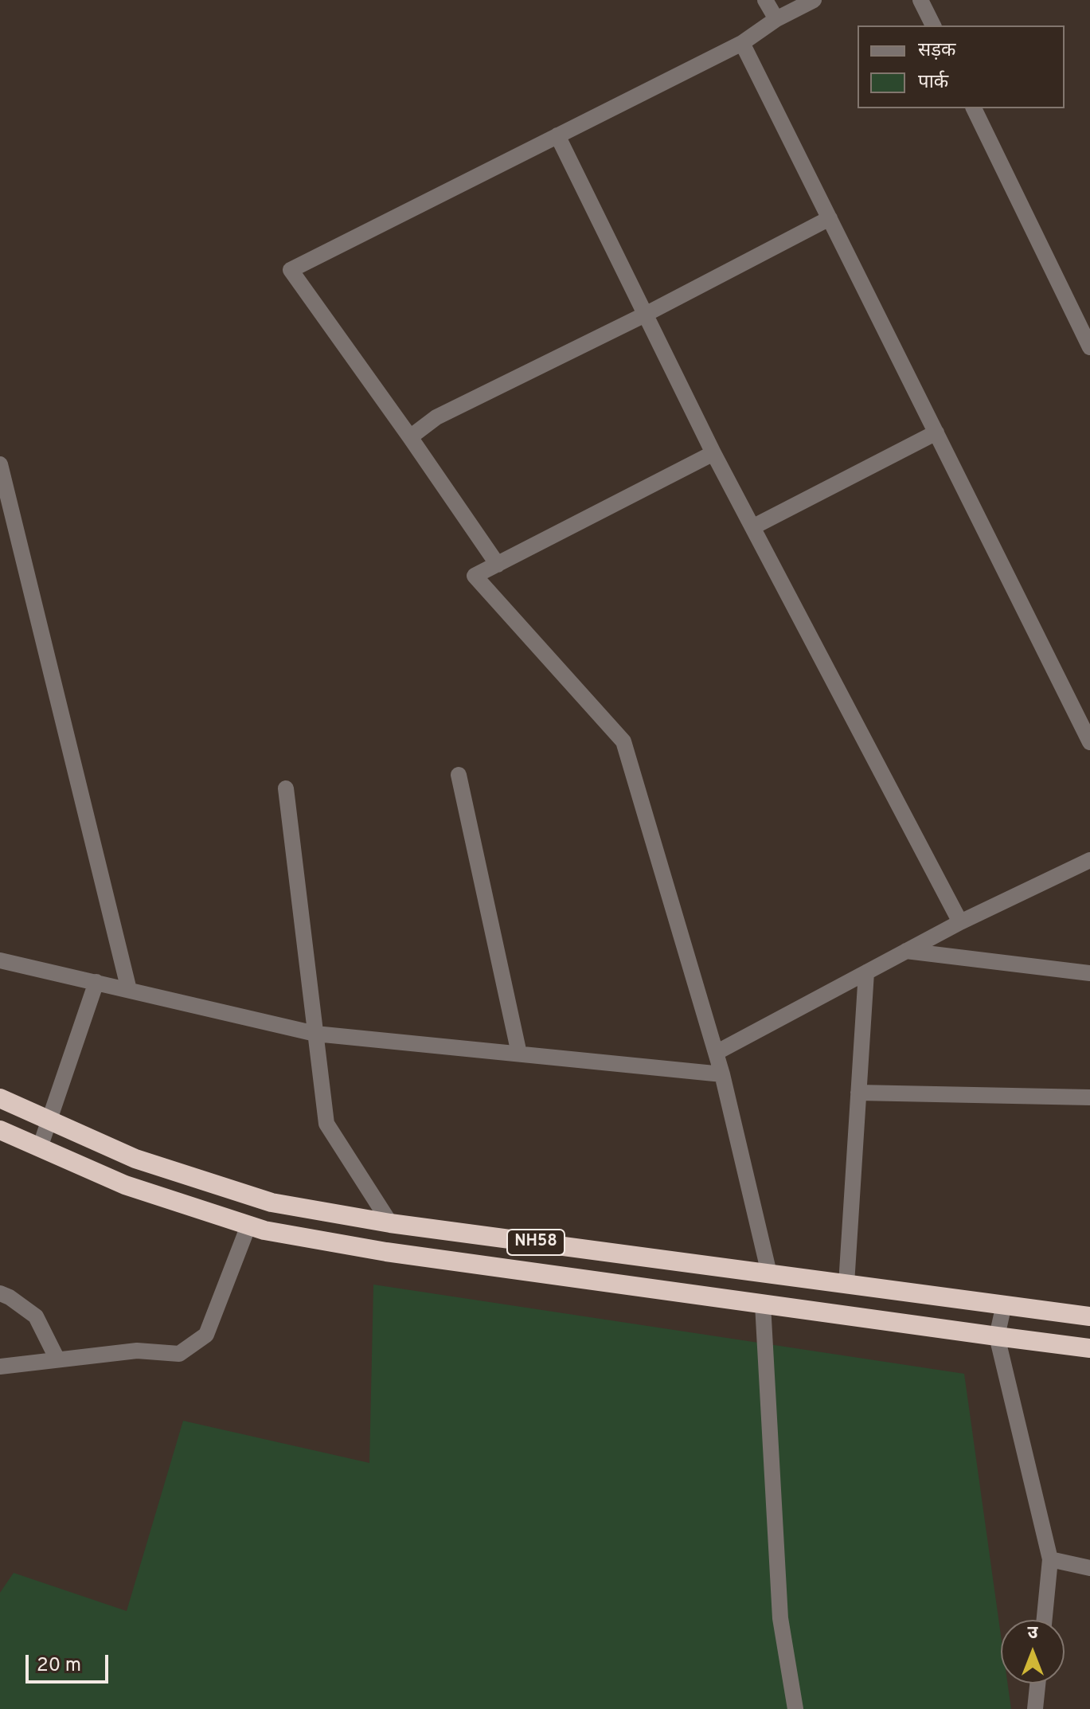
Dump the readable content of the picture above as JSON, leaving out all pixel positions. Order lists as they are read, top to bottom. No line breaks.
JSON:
{"streets":{"highway":["NH58"]},"legend":["सड़क","पार्क"],"scale_bar":"20 m","north":"top"}
